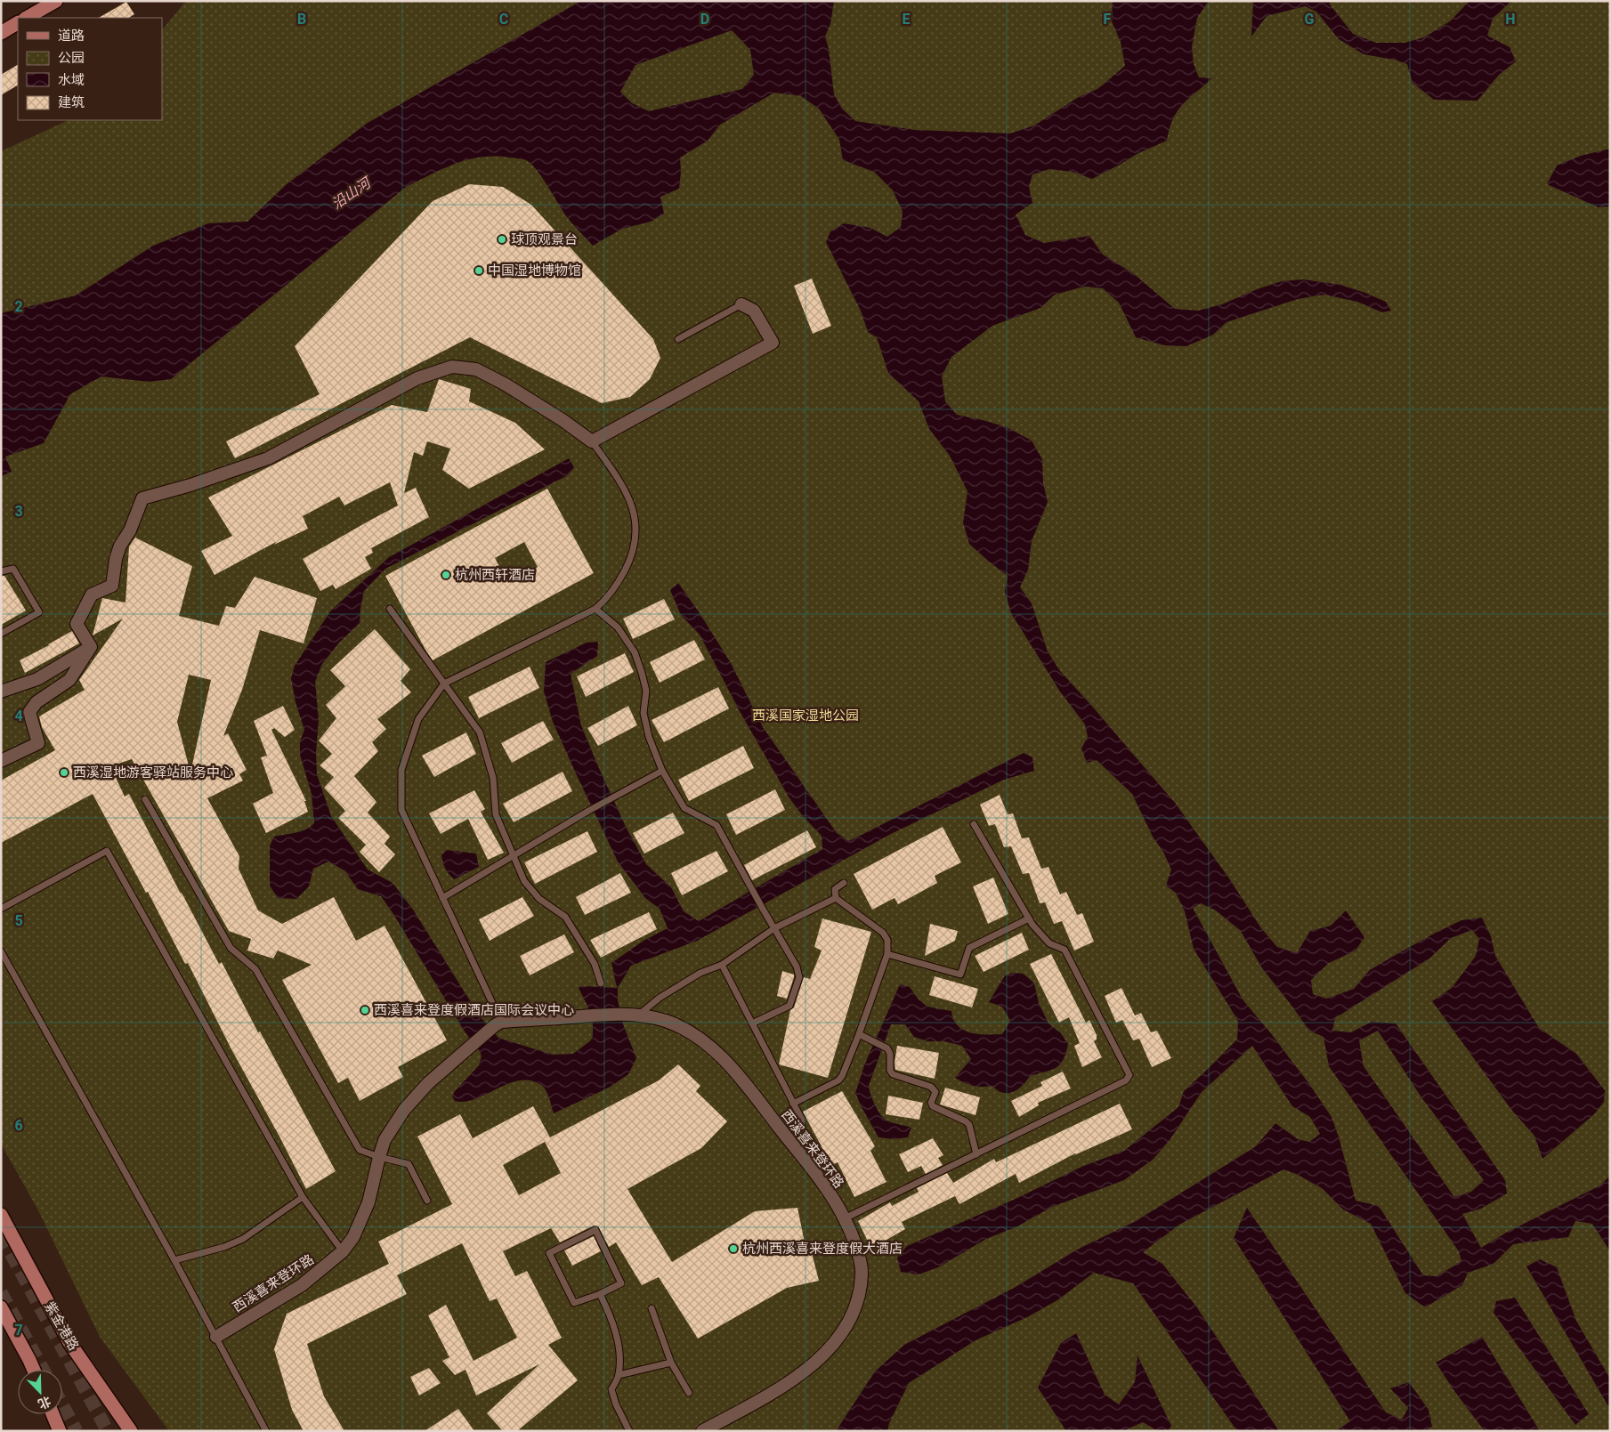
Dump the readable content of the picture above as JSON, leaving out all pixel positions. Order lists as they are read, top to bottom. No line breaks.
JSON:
{"streets":{"main road":["紫金港路"],"street":["西溪喜来登环路"]},"water":["沿山河"],"parks":["西溪国家湿地公园"],"places":["球顶观景台","中国湿地博物馆","杭州西轩酒店","西溪湿地游客驿站服务中心","西溪喜来登度假酒店国际会议中心","杭州西溪喜来登度假大酒店"],"legend":["道路","公园","水域","建筑"],"north":"bottom right","grid":{"columns":["B","C","D","E","F","G","H"],"rows":["2","3","4","5","6","7"]}}
